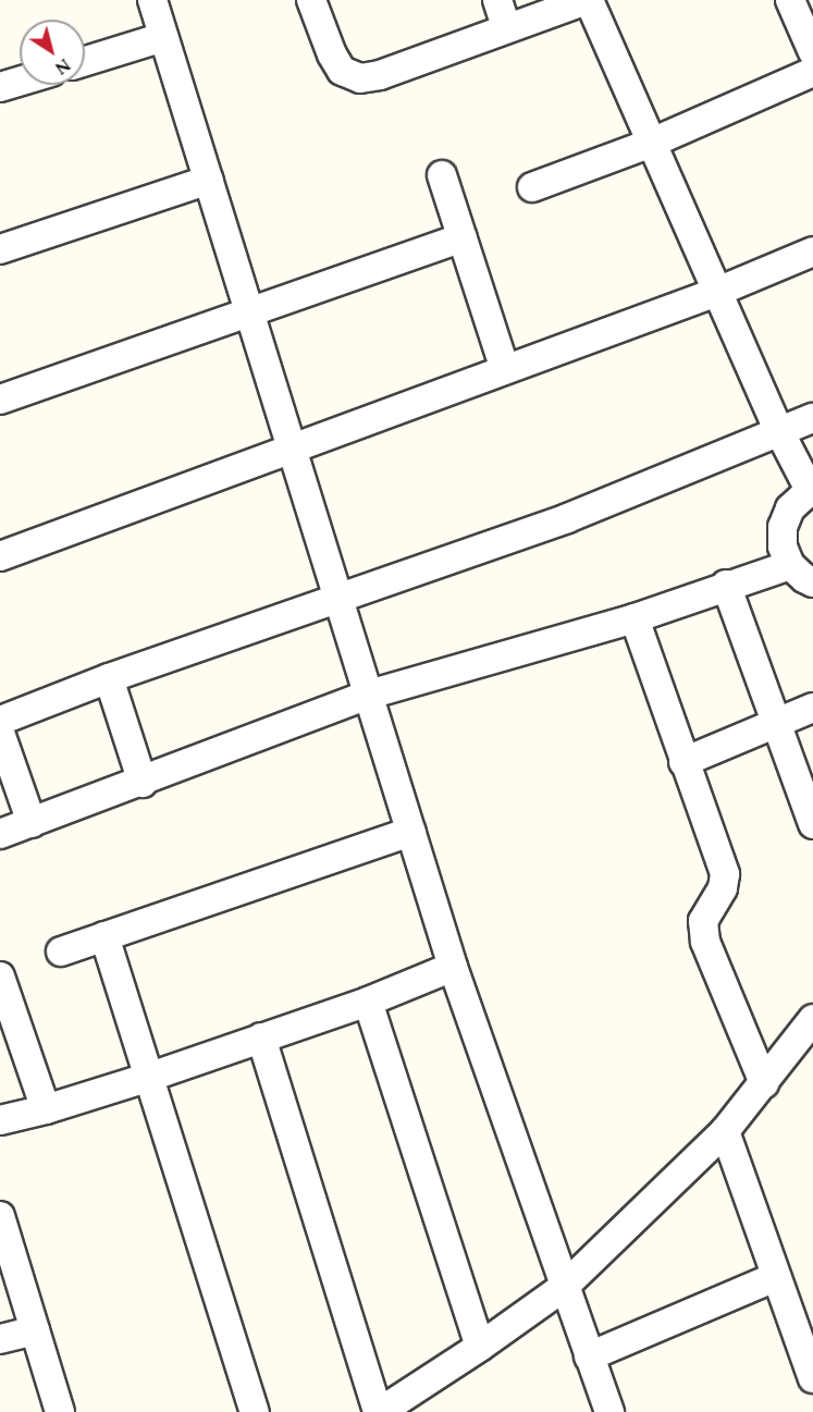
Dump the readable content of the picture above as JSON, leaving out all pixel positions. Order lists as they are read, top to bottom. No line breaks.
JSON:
{"north":"bottom right"}
